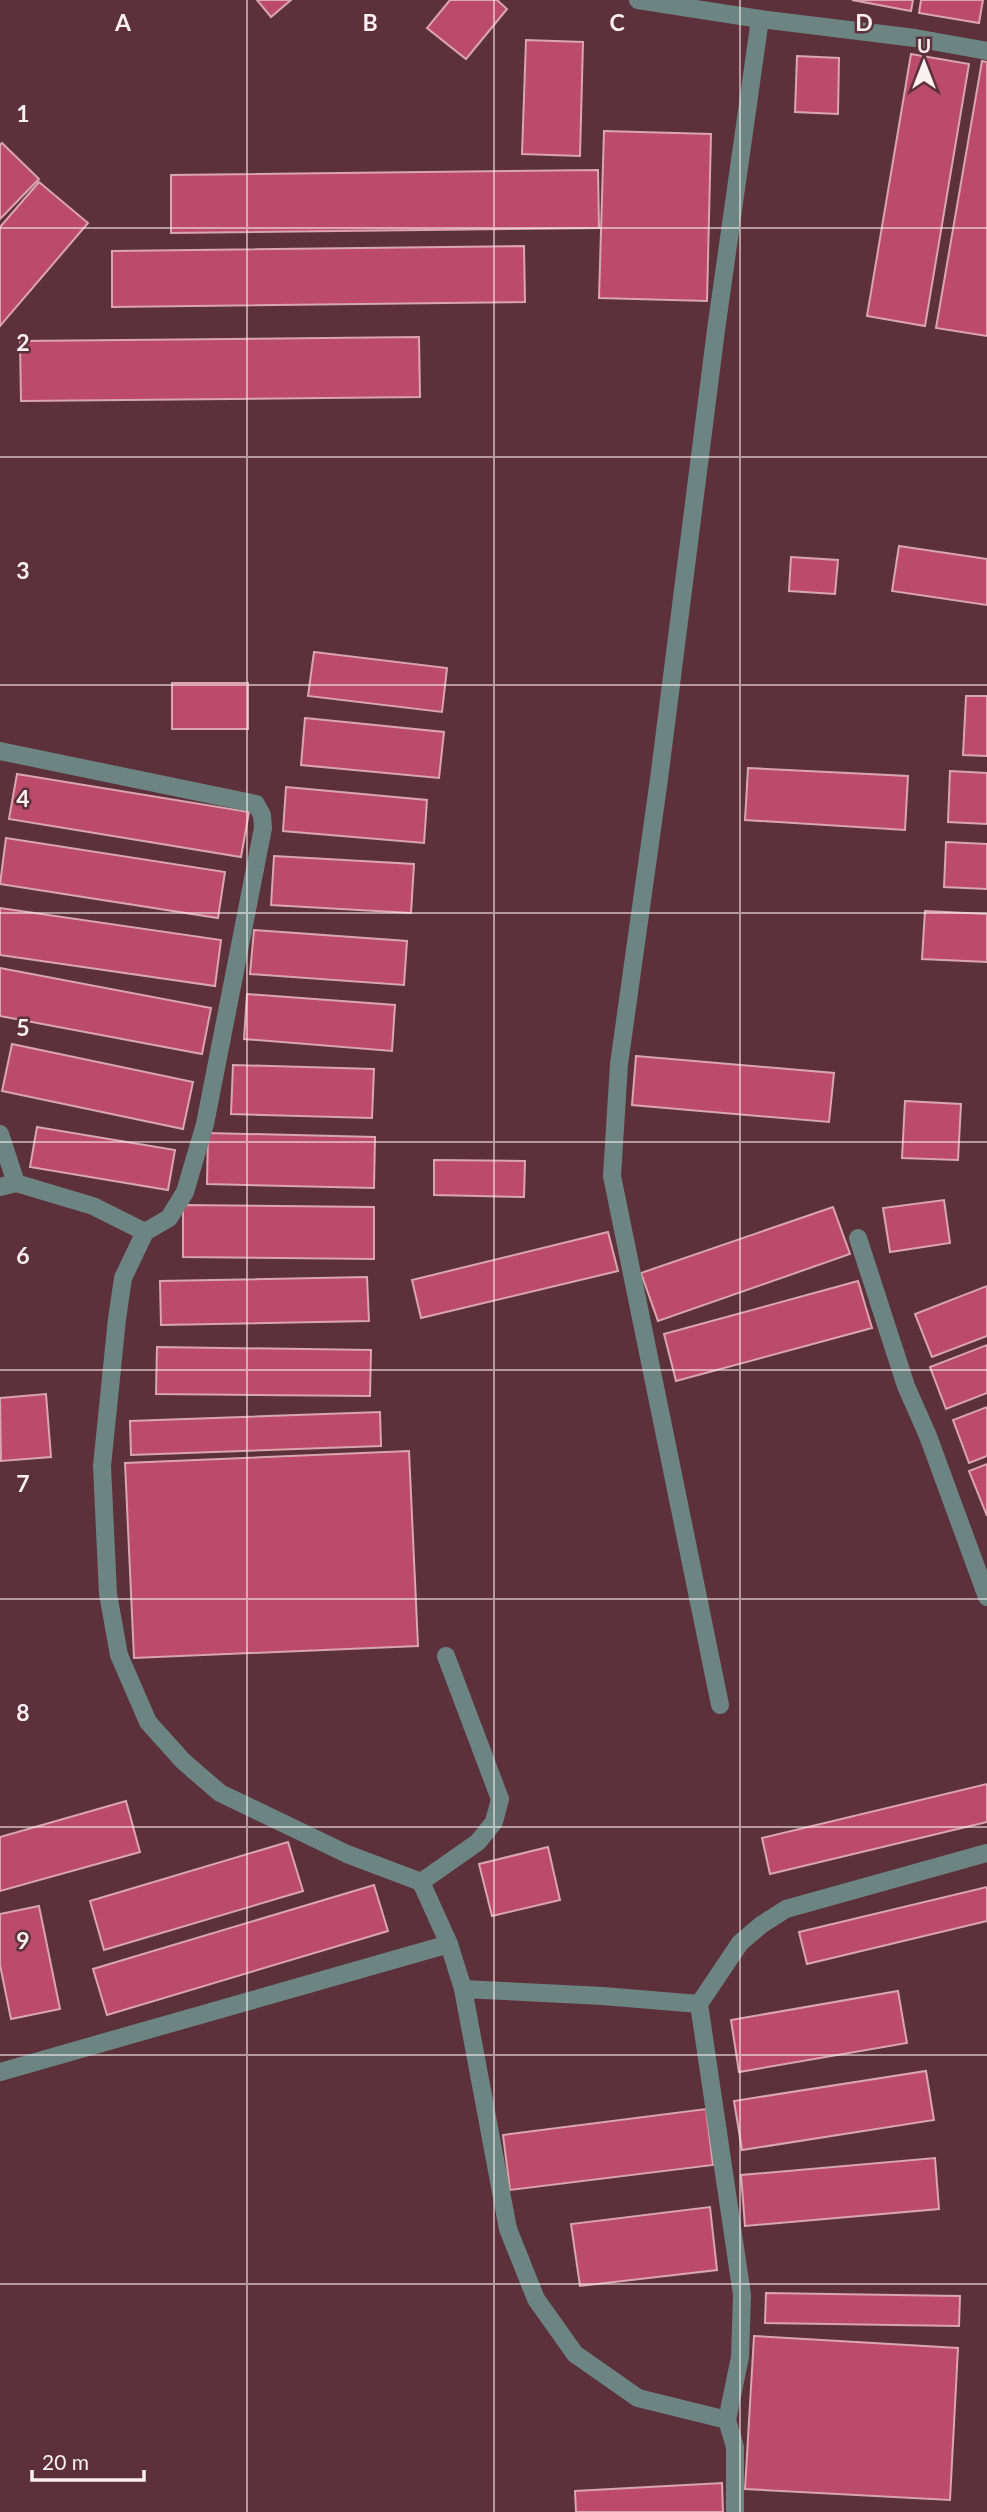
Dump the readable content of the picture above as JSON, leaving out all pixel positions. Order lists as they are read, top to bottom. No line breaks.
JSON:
{"scale_bar":"20 m","north":"top","grid":{"columns":["A","B","C","D"],"rows":["1","2","3","4","5","6","7","8","9"]}}
